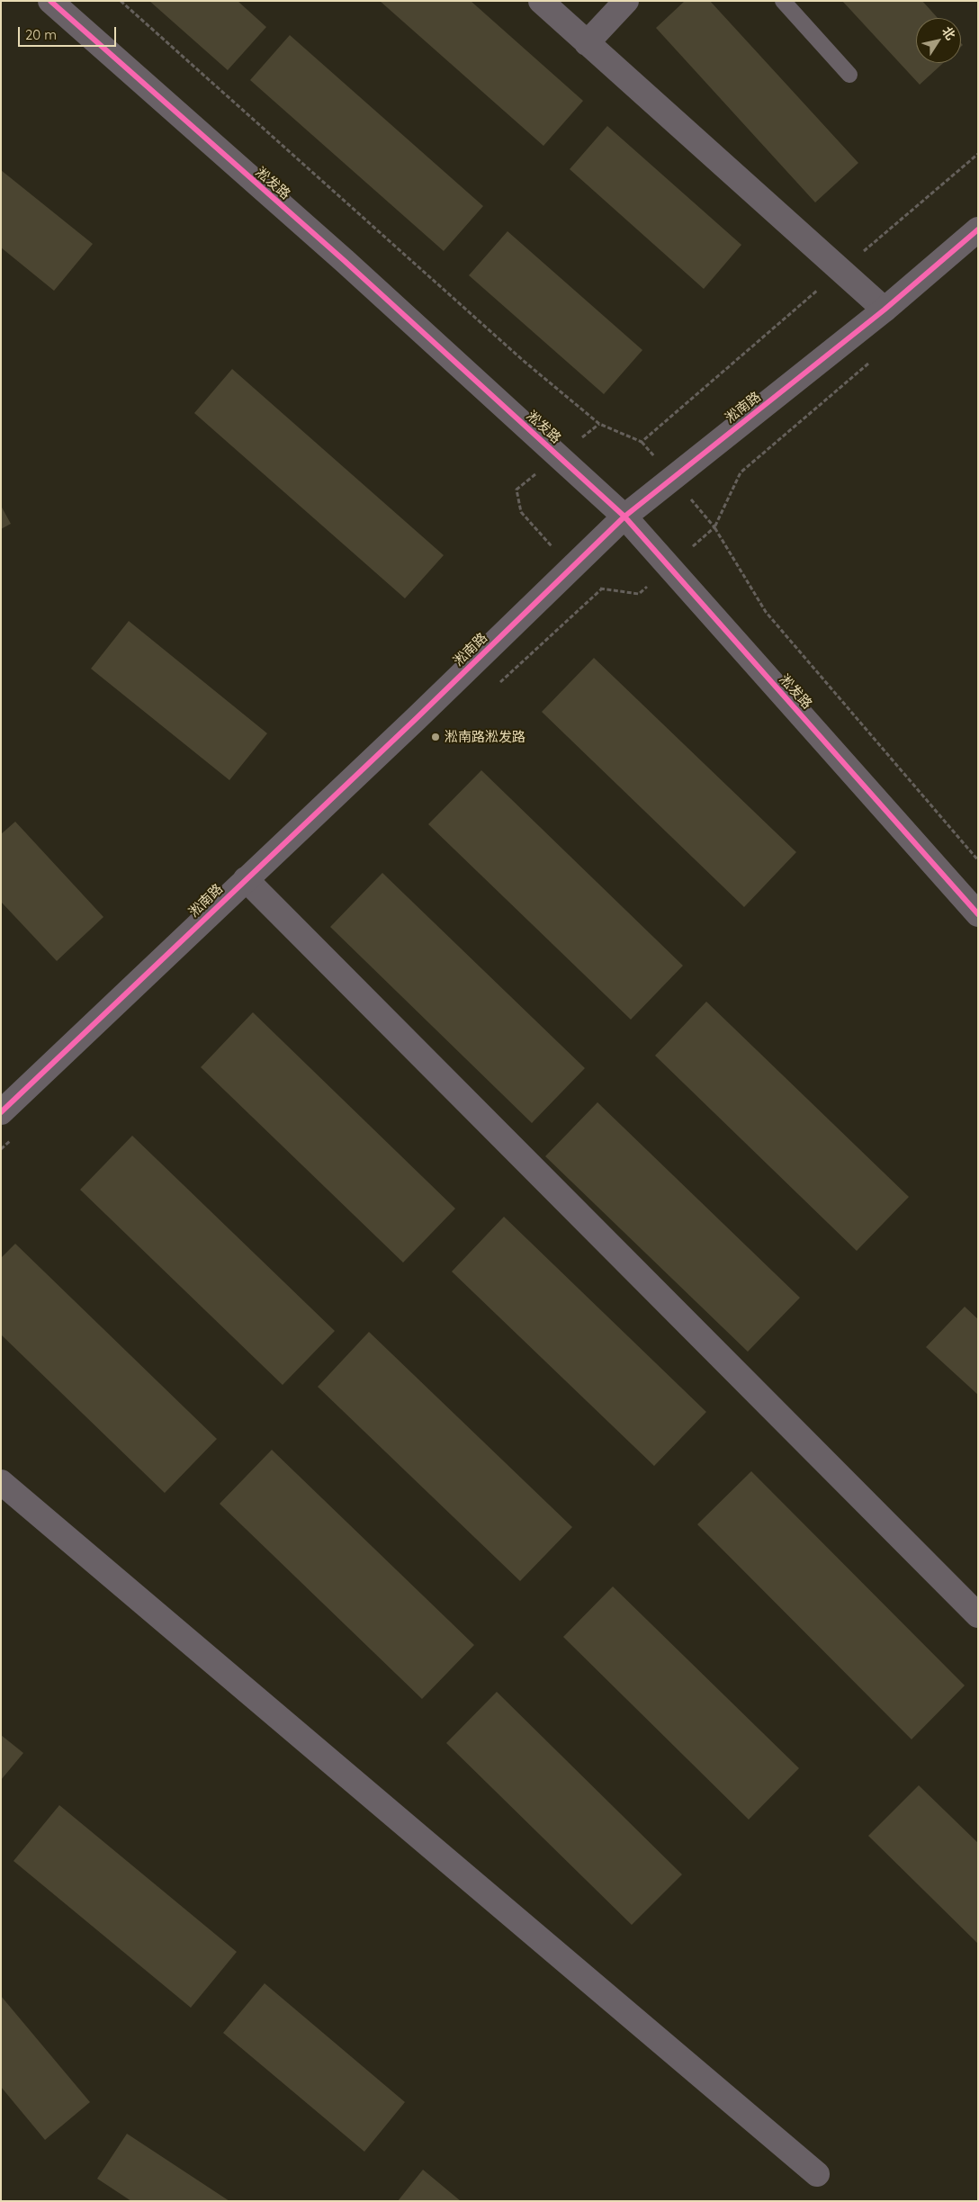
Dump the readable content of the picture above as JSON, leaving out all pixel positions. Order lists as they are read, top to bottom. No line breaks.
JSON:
{"streets":{"street":["淞发路","淞南路"]},"crossings":[["淞发路","淞南路"]],"places":["淞南路淞发路"],"scale_bar":"20 m","north":"top right"}
